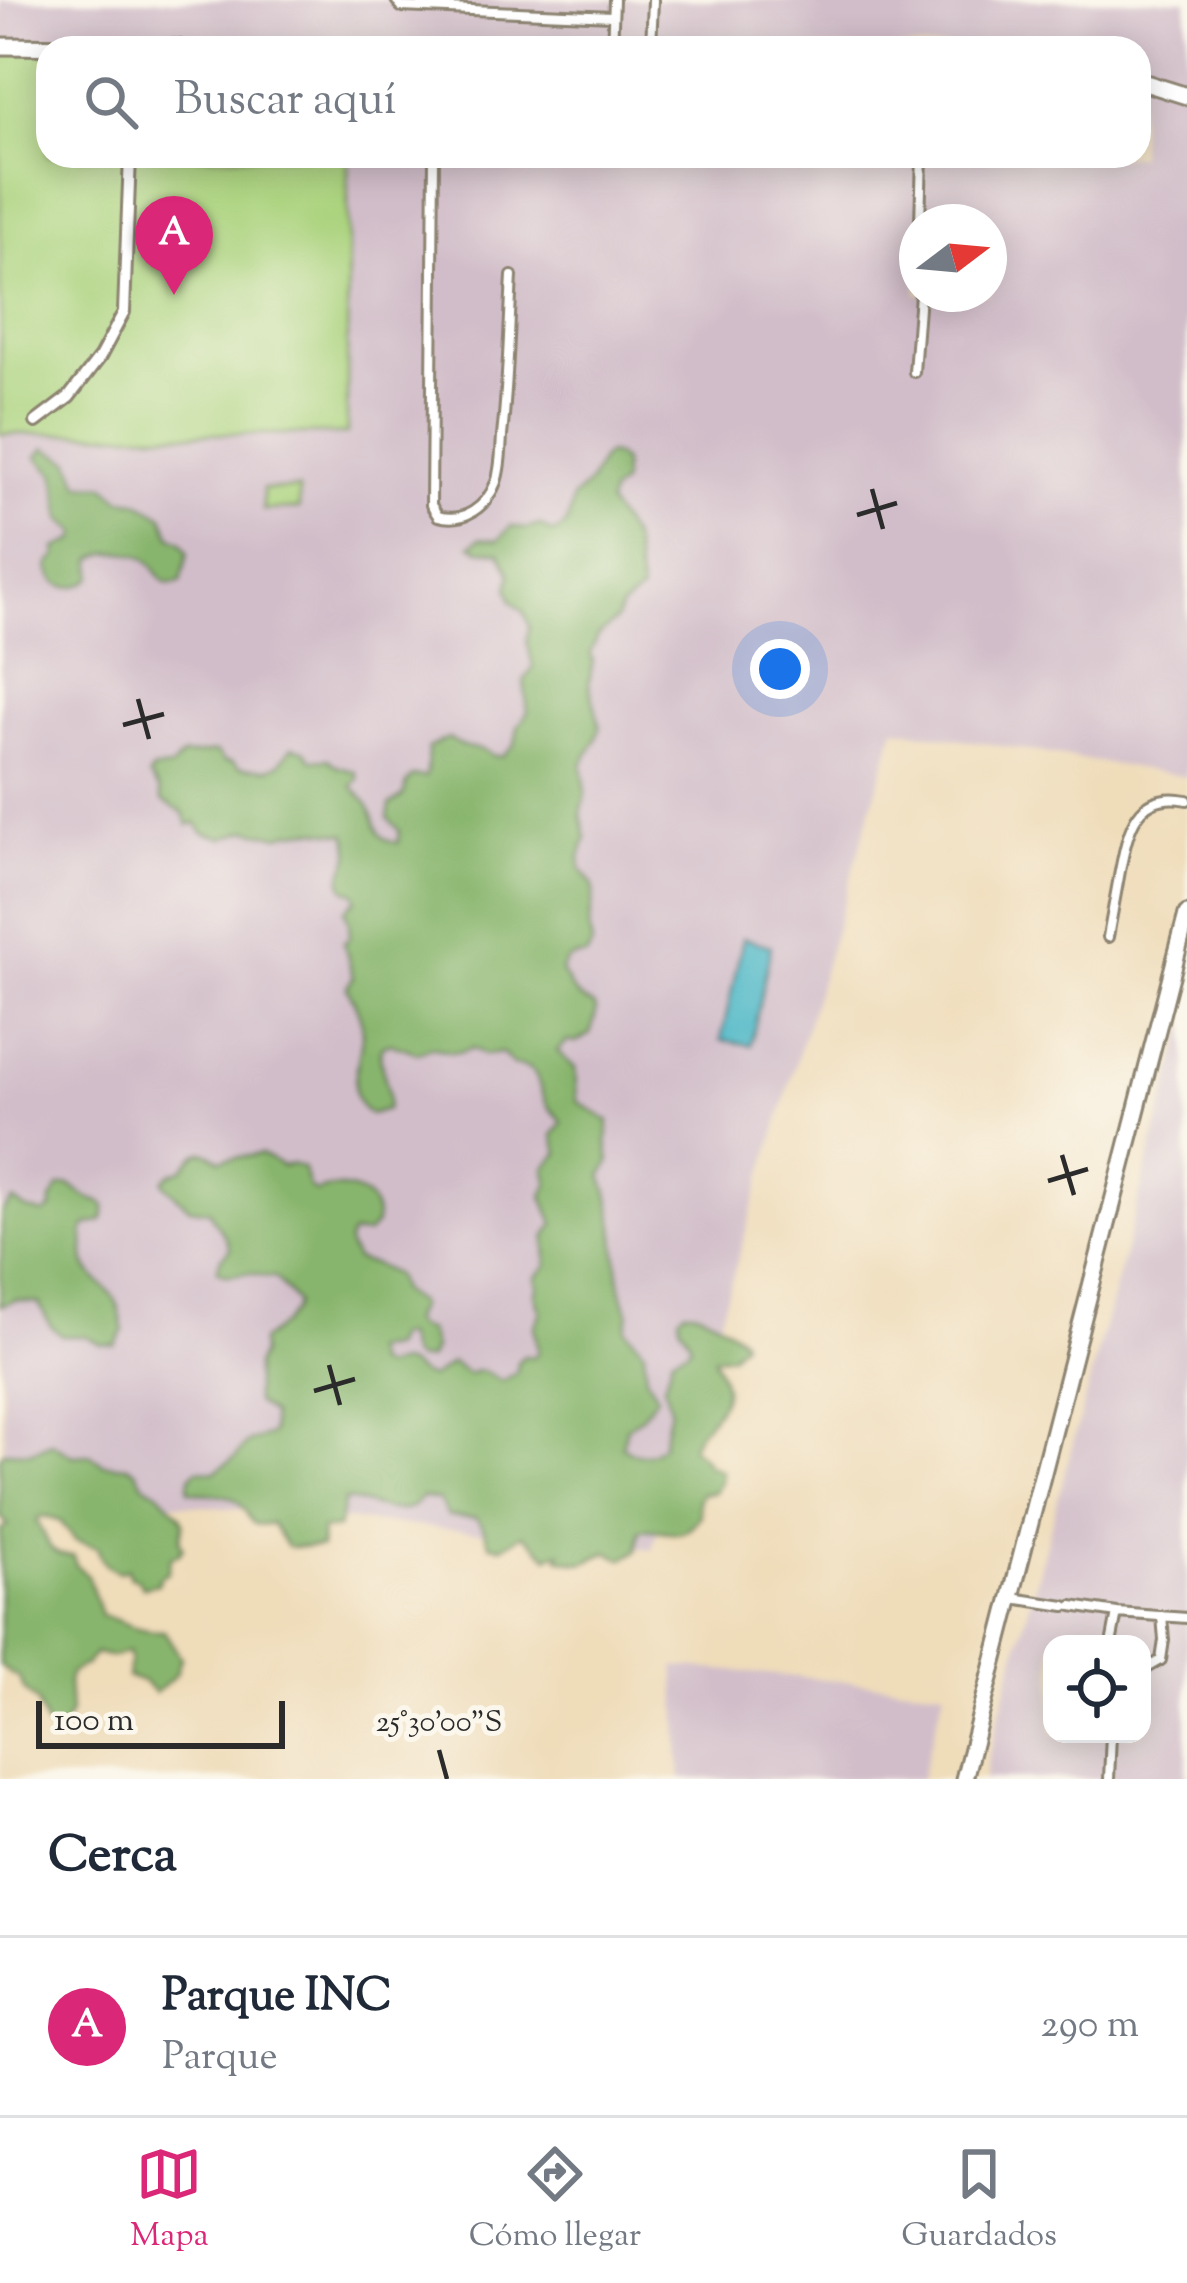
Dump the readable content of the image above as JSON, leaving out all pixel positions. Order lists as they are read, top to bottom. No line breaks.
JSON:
{"scale_bar":"100 m","north":"right","page":{"search":"Buscar aquí","pins":"A","scale":"100 m","heading":"Cerca","list":[{"mark":"A","name":"Parque INC","note":"Parque","value":"290 m"}],"nav":["Mapa","Cómo llegar","Guardados"]},"coordinates":["25°30'00\"S"]}
